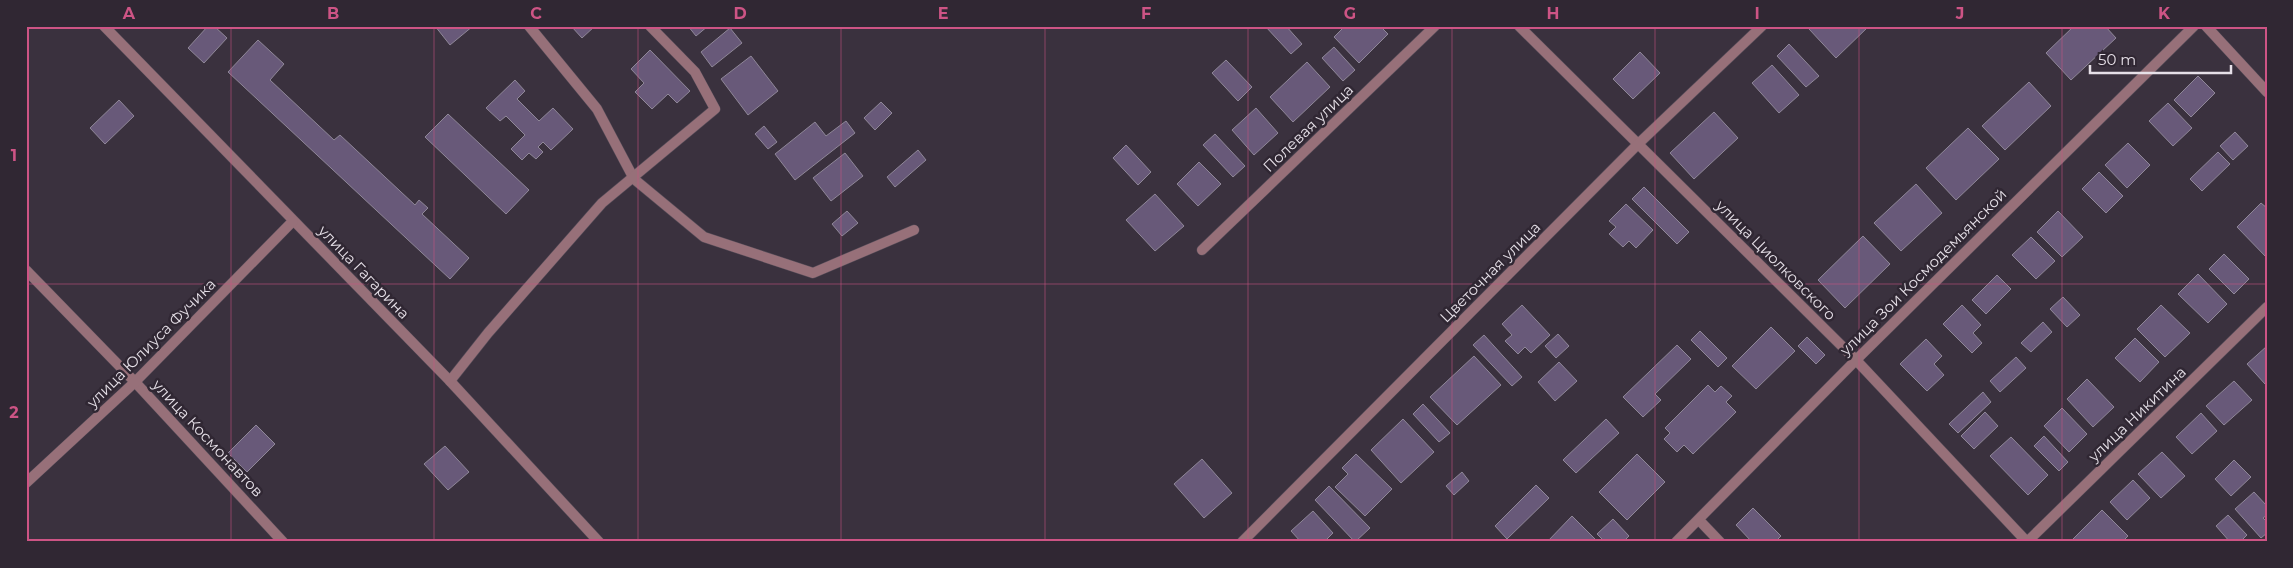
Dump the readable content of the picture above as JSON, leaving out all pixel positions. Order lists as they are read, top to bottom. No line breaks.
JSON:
{"streets":{"street":["Полевая улица","улица Циолковского","улица Гагарина","Цветочная улица","улица Зои Космодемьянской","улица Юлиуса Фучика","улица Никитина","улица Космонавтов"]},"crossings":[["улица Циолковского","Цветочная улица"],["улица Циолковского","улица Зои Космодемьянской"],["улица Циолковского","улица Никитина"],["улица Гагарина","улица Юлиуса Фучика"],["улица Юлиуса Фучика","улица Космонавтов"]],"scale_bar":"50 m","grid":{"columns":["A","B","C","D","E","F","G","H","I","J","K"],"rows":["1","2"]}}
